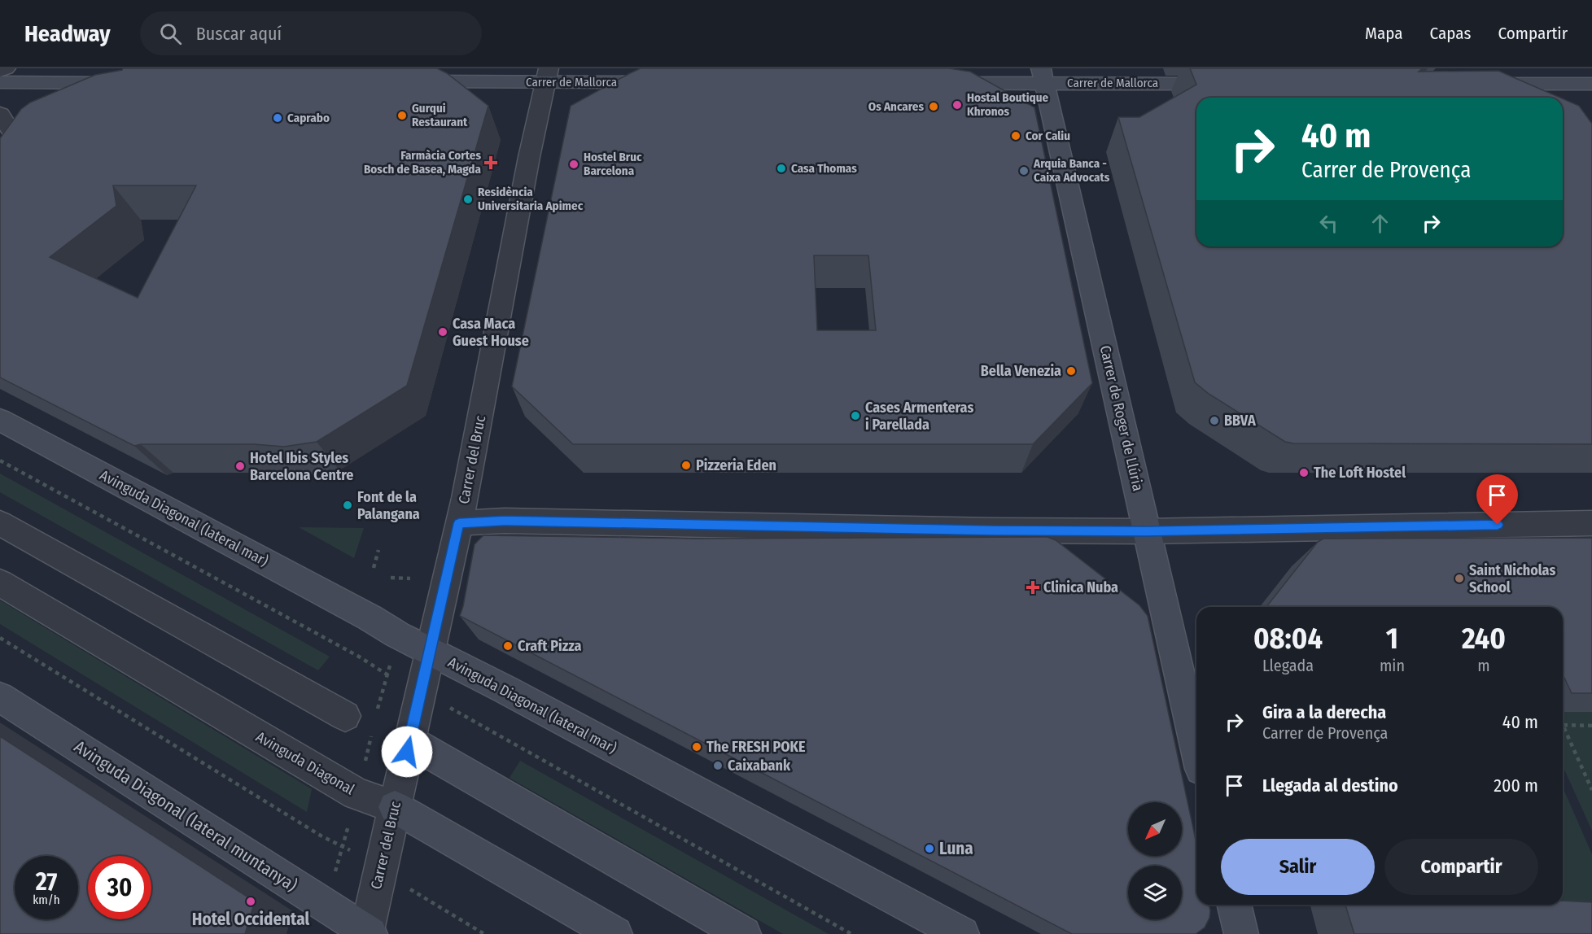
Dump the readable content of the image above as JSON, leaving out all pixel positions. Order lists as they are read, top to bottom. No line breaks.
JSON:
{"streets":{"main road":["Carrer de Mallorca","Carrer de Roger de Llúria","Avinguda Diagonal (lateral mar)","Avinguda Diagonal","Avinguda Diagonal (lateral muntanya)"],"street":["Carrer del Bruc"]},"crossings":[["Carrer de Mallorca","Carrer de Roger de Llúria"],["Carrer de Mallorca","Carrer del Bruc"],["Carrer del Bruc","Avinguda Diagonal (lateral mar)"],["Carrer del Bruc","Avinguda Diagonal"],["Carrer del Bruc","Avinguda Diagonal (lateral muntanya)"]],"places":{"other":["Hostal Boutique Khronos","Os Ancares","Gurqui Restaurant","Caprabo","Cor Caliu","Hostel Bruc Barcelona","Casa Thomas","Arquia Banca - Caixa Advocats","Residència Universitaria Apimec","Casa Maca Guest House","Bella Venezia","Cases Armenteras i Parellada","BBVA","Pizzeria Eden","Hotel Ibis Styles Barcelona Centre","The Loft Hostel","Font de la Palangana","Saint Nicholas School","Craft Pizza","The FRESH POKE","Caixabank","Luna","Hotel Occidental"],"health":["Farmàcia Cortes Bosch de Basea, Magda","Clinica Nuba"]},"north":"bottom left","page":{"header":"Headway","search":"Buscar aquí","nav":["Mapa","Capas","Compartir"],"turn":["40 m","Carrer de Provença"],"eta":["08:04","Llegada","1","min","240","m"],"list":[{"name":"Gira a la derecha","note":"Carrer de Provença","value":"40 m"},{"name":"Llegada al destino","value":"200 m"}],"buttons":["Salir","Compartir"],"speed":"27 km/h","limit":"30"}}
